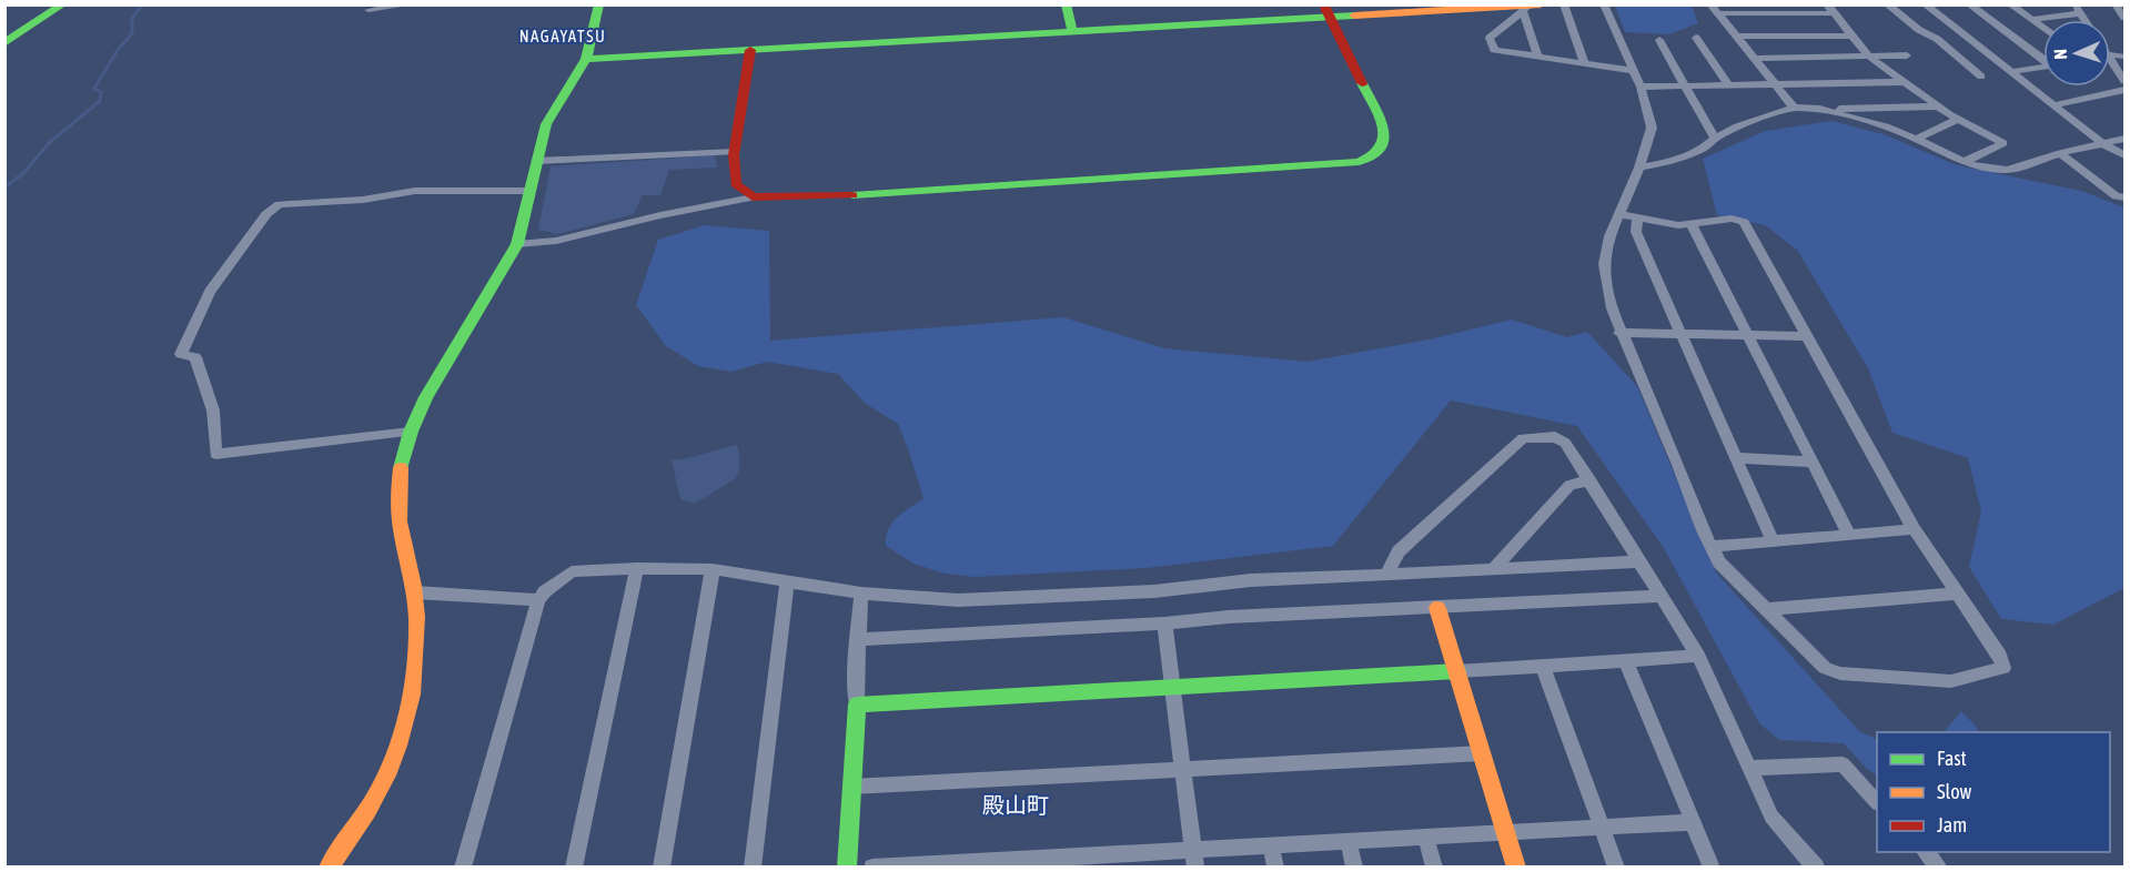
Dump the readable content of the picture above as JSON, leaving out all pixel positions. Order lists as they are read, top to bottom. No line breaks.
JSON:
{"districts":["NAGAYATSU","殿山町"],"legend":["Fast","Slow","Jam"],"north":"left"}
